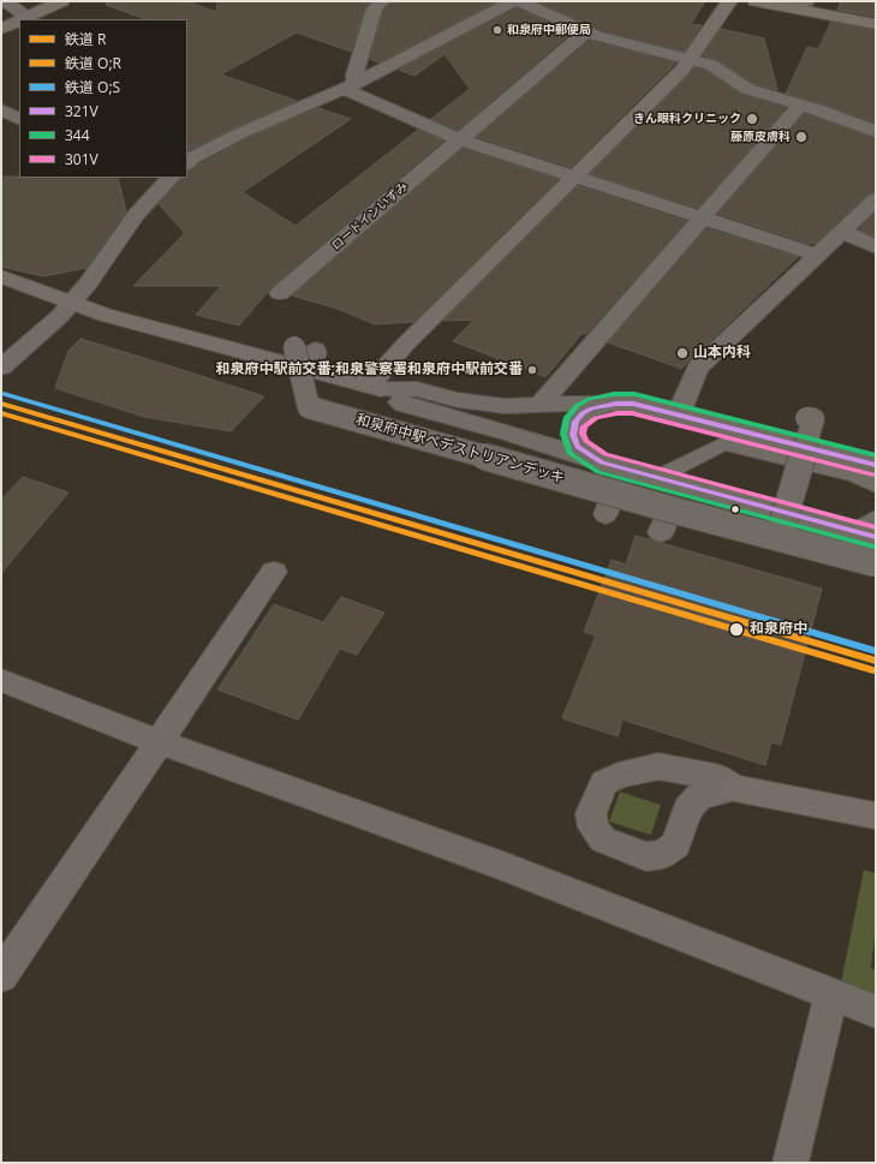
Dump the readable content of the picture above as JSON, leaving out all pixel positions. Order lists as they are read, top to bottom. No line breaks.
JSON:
{"streets":{"street":["ロードインいずみ","和泉府中駅ペデストリアンデッキ"]},"places":["和泉府中郵便局","きん眼科クリニック","藤原皮膚科","山本内科","和泉府中駅前交番;和泉警察署和泉府中駅前交番","和泉府中"],"lines":["rail line O;S","transit line 344","rail line R","transit line 321V","rail line O;R","transit line 301V"],"legend":["鉄道 R","鉄道 O;R","鉄道 O;S","321V","344","301V"]}
